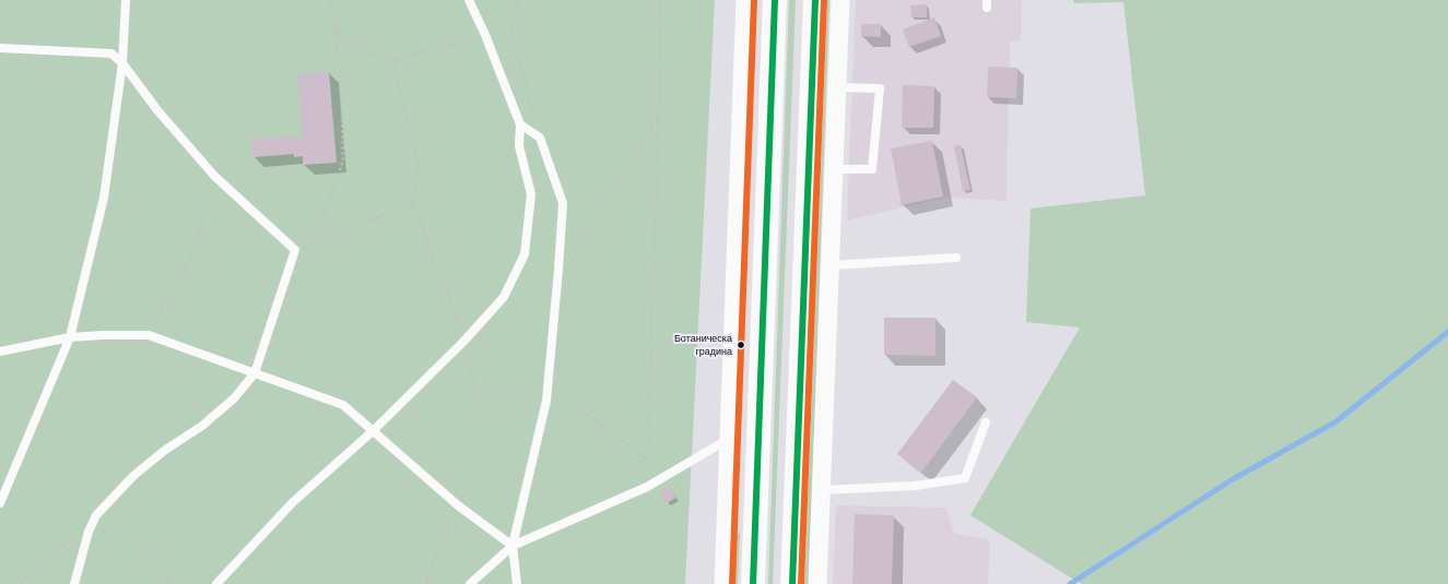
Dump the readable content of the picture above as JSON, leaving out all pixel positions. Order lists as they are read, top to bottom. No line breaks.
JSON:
{"places":["Ботаническа градина"]}
